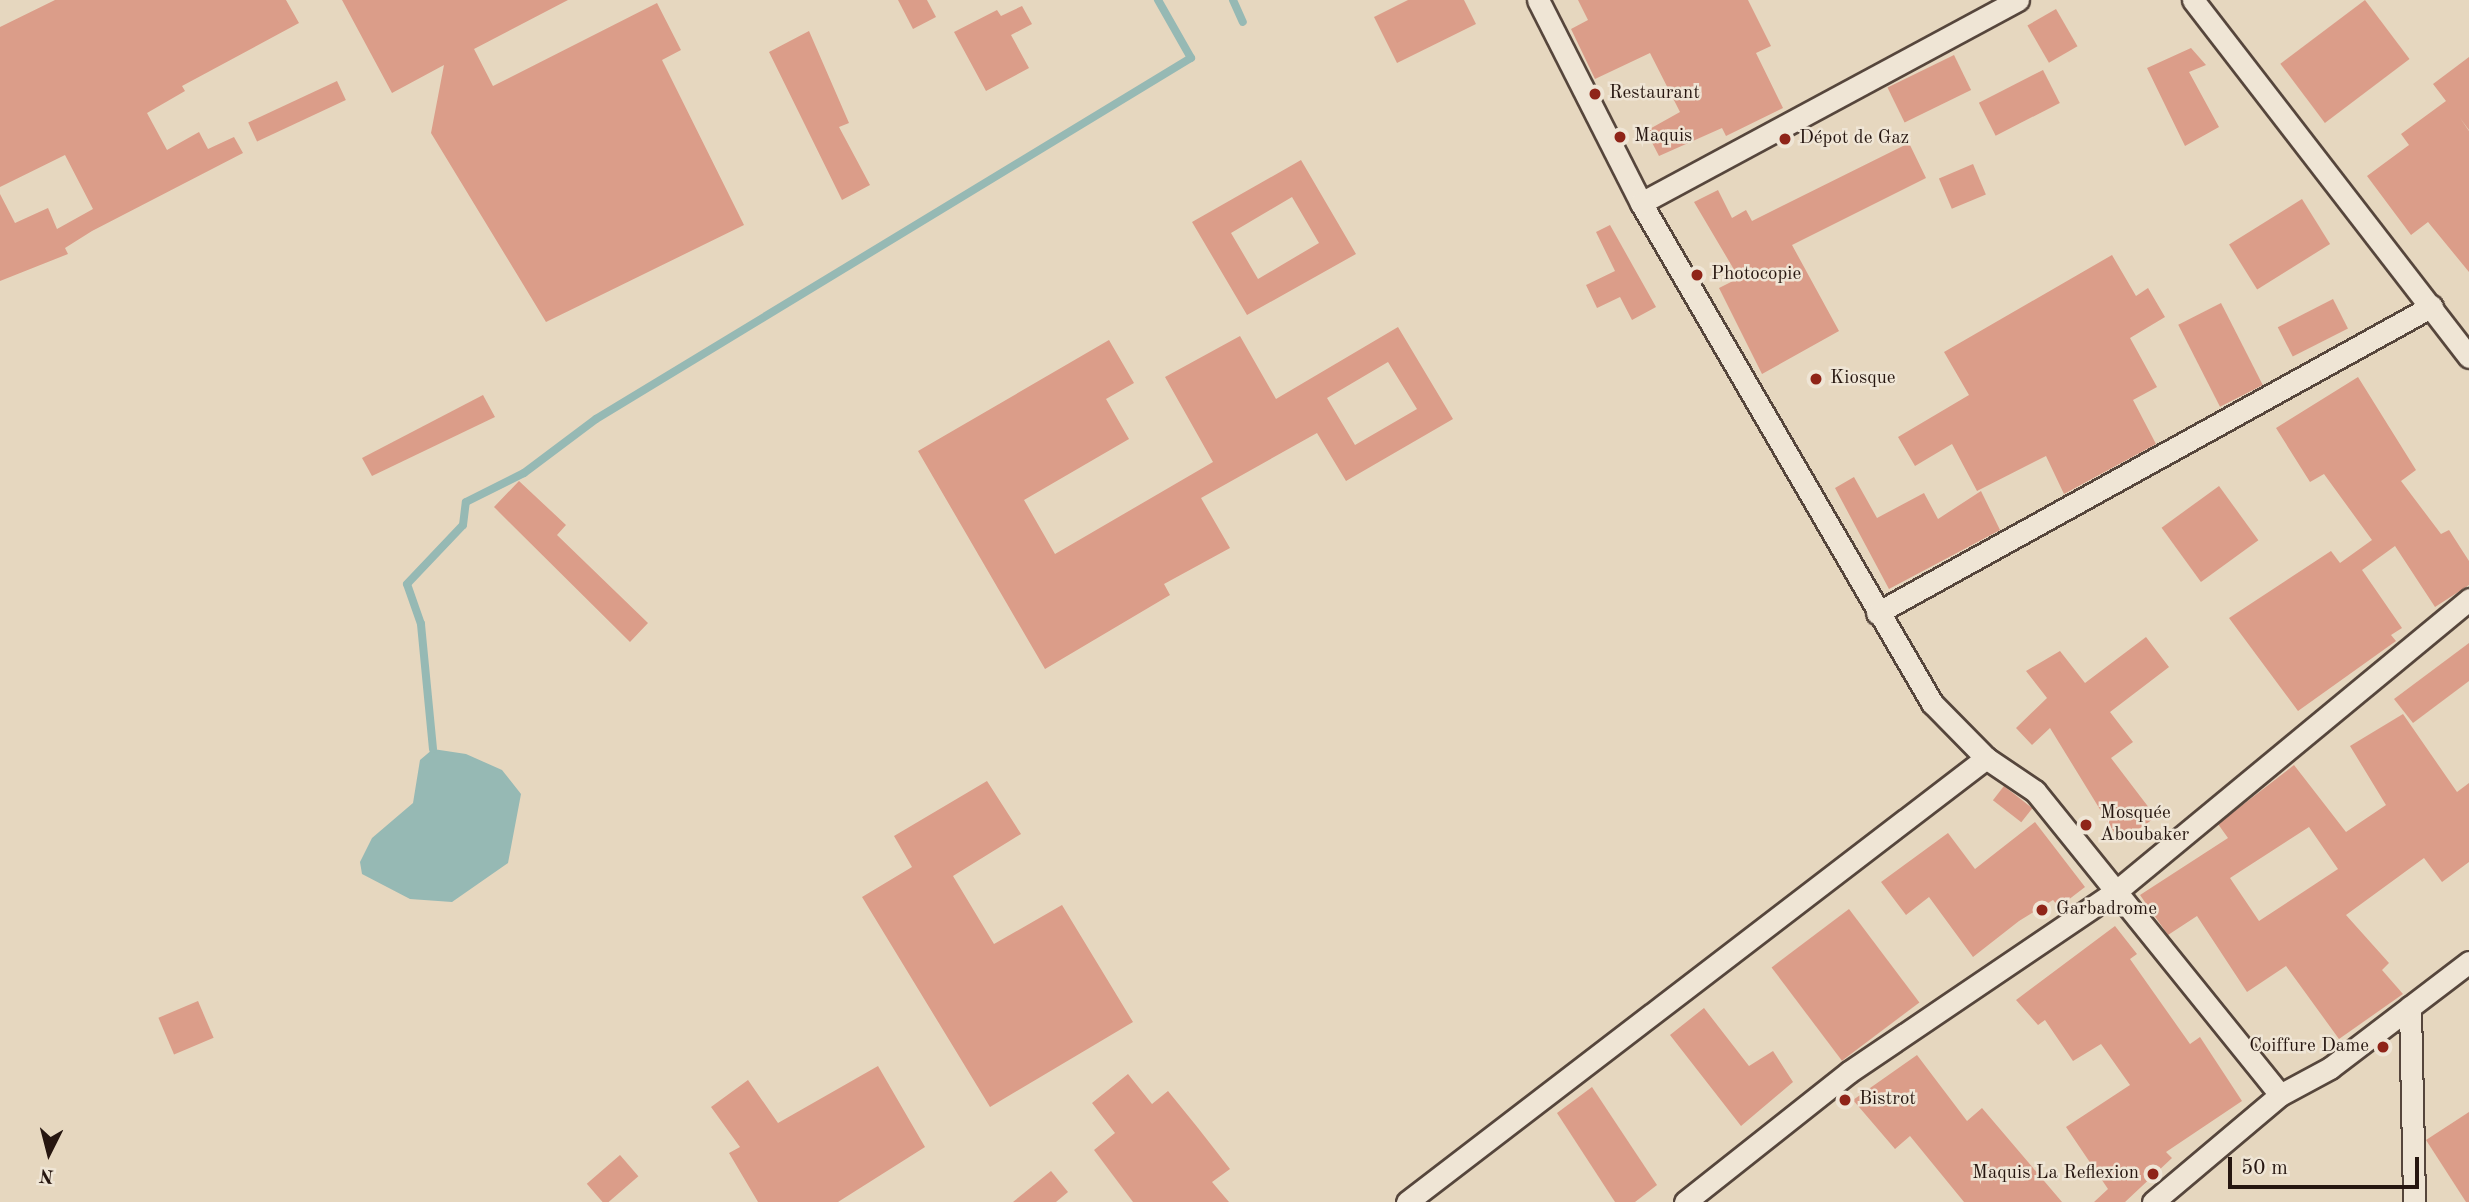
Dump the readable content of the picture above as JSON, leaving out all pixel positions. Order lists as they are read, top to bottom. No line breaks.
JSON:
{"places":["Restaurant","Maquis","Dépot de Gaz","Photocopie","Kiosque","Mosquée Aboubaker","Garbadrome","Coiffure Dame","Bistrot","Maquis La Reflexion"],"scale_bar":"50 m","north":"bottom"}
